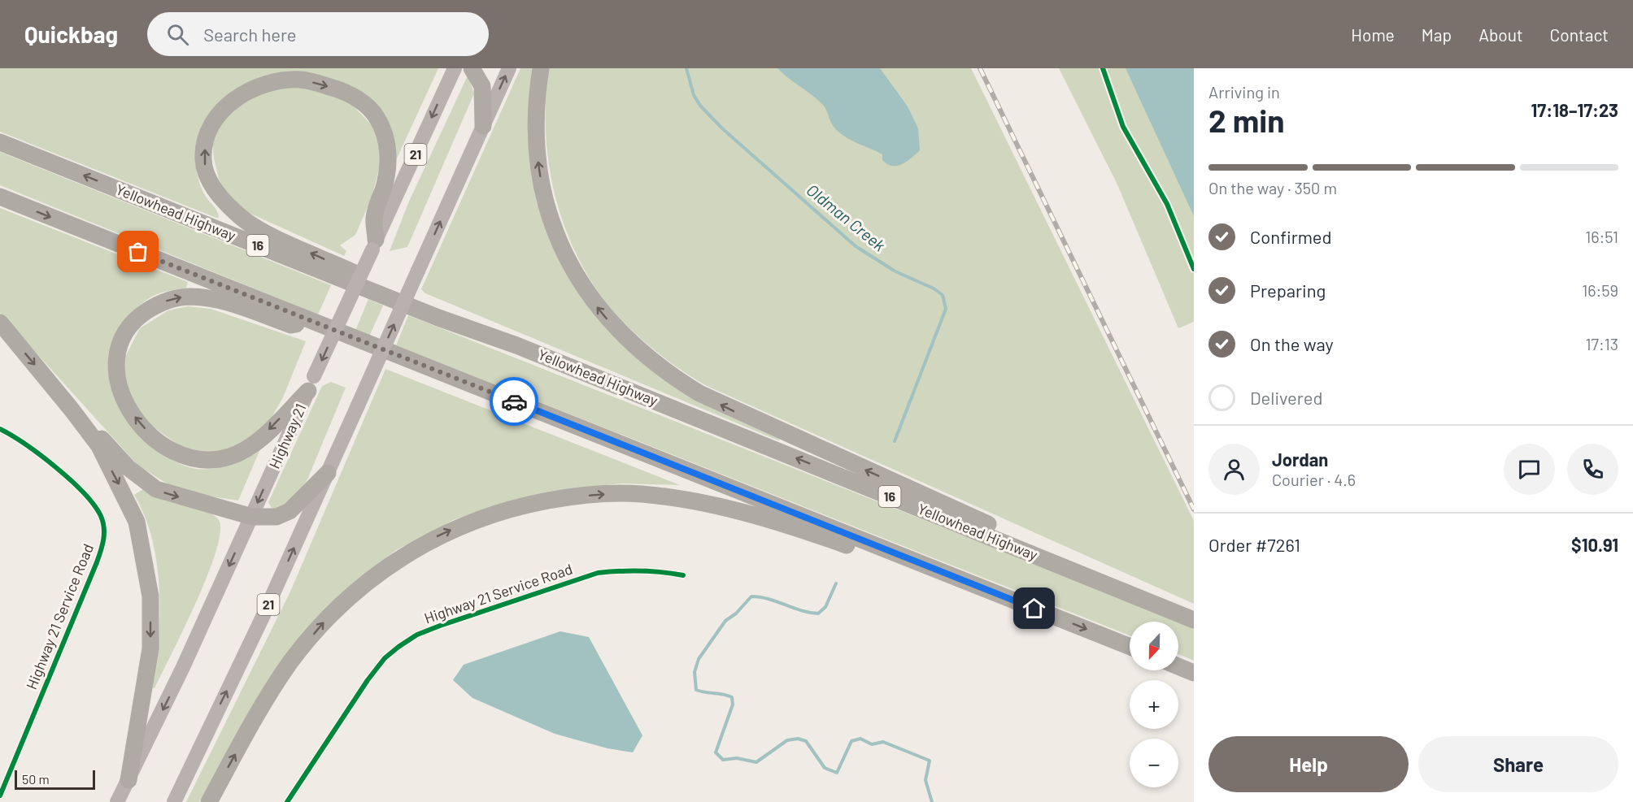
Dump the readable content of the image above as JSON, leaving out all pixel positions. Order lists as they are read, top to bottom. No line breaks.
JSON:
{"streets":{"highway":["Yellowhead Highway","16"],"main road":["21","Highway 21"],"street":["Highway 21 Service Road"]},"water":["Oldman Creek"],"scale_bar":"50 m","north":"bottom","page":{"header":"Quickbag","search":"Search here","nav":["Home","Map","About","Contact"],"heading":["2 min","Arriving in","17:18–17:23"],"panel":["Jordan","Courier · 4.6","Order #7261","$10.91"],"bar":"On the way · 350 m","list":[["Confirmed","16:51"],["Preparing","16:59"],["On the way","17:13"],"Delivered"],"map_buttons":["+","−"],"buttons":["Help","Share"],"scale":"50 m"}}
